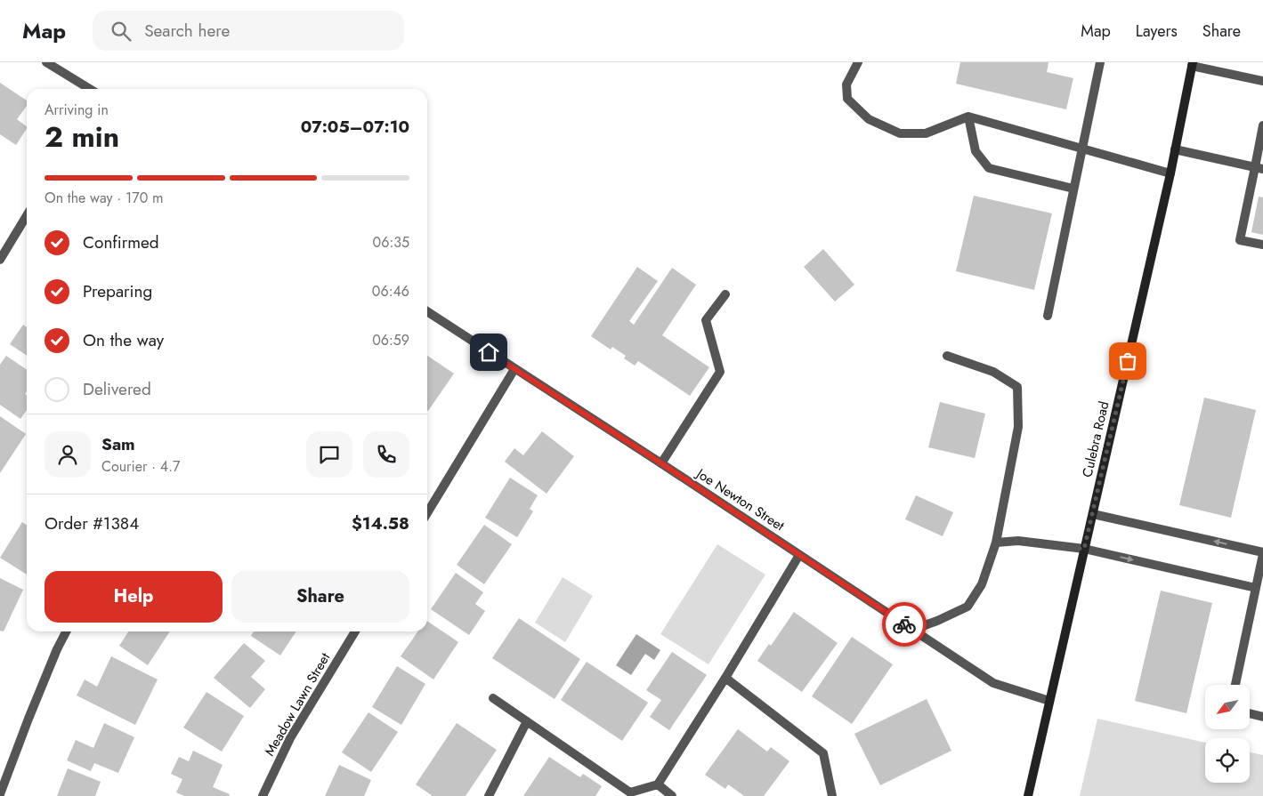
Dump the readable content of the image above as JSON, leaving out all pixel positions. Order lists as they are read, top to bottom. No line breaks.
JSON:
{"streets":{"main road":["Culebra Road"],"street":["Joe Newton Street","Meadow Lawn Street"]},"crossings":[["Culebra Road","Joe Newton Street"]],"north":"bottom left","page":{"header":"Map","search":"Search here","nav":["Map","Layers","Share"],"heading":["2 min","Arriving in","07:05–07:10"],"panel":["Sam","Courier · 4.7","Order #1384","$14.58"],"bar":"On the way · 170 m","list":[["Confirmed","06:35"],["Preparing","06:46"],["On the way","06:59"],"Delivered"],"buttons":["Help","Share"]}}
